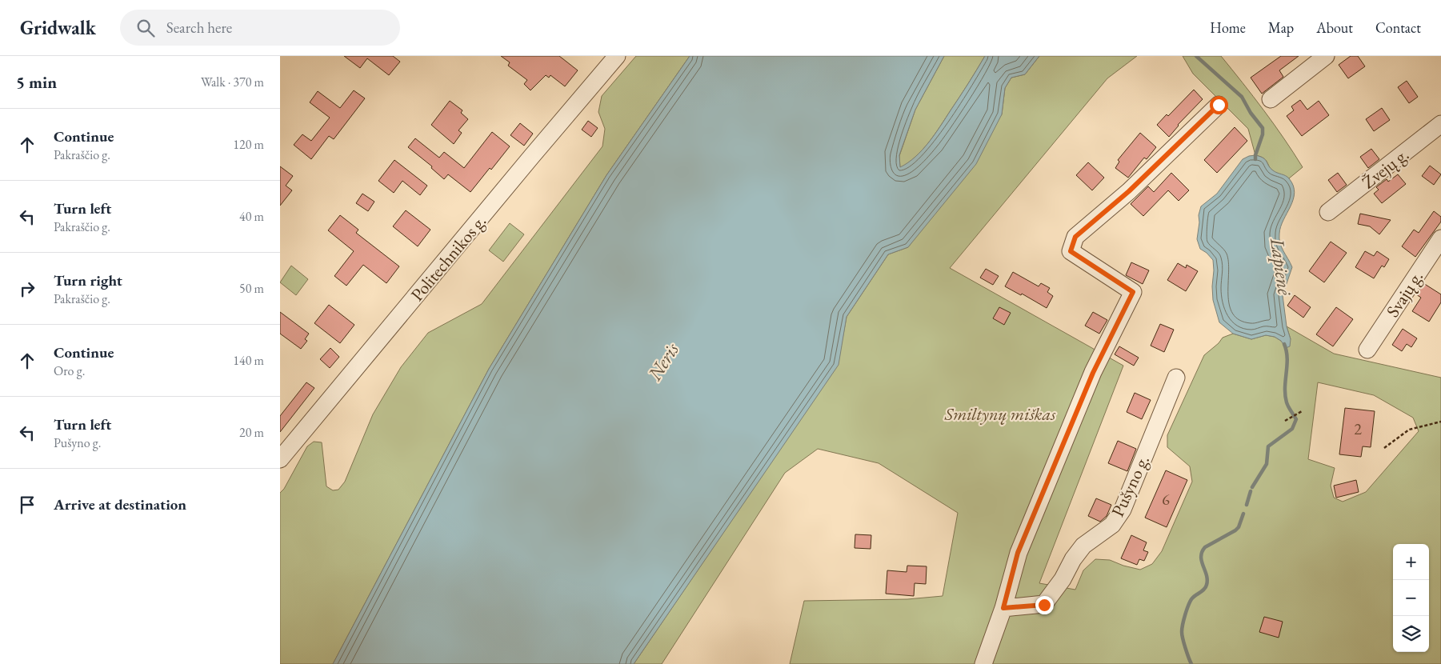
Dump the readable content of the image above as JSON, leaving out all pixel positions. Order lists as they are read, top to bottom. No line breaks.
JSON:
{"streets":{"street":["Žvejų g.","Politechnikos g.","Svajų g.","Pušyno g."]},"water":["Lapienė","Neris"],"parks":["Smiltynų miškas"],"house_numbers":["2","6"],"page":{"header":"Gridwalk","search":"Search here","nav":["Home","Map","About","Contact"],"heading":["5 min","Walk · 370 m"],"list":[["Continue","Pakraščio g.","120 m"],["Turn left","Pakraščio g.","40 m"],["Turn right","Pakraščio g.","50 m"],["Continue","Oro g.","140 m"],["Turn left","Pušyno g.","20 m"],"Arrive at destination"],"map_buttons":["+","−"]}}
